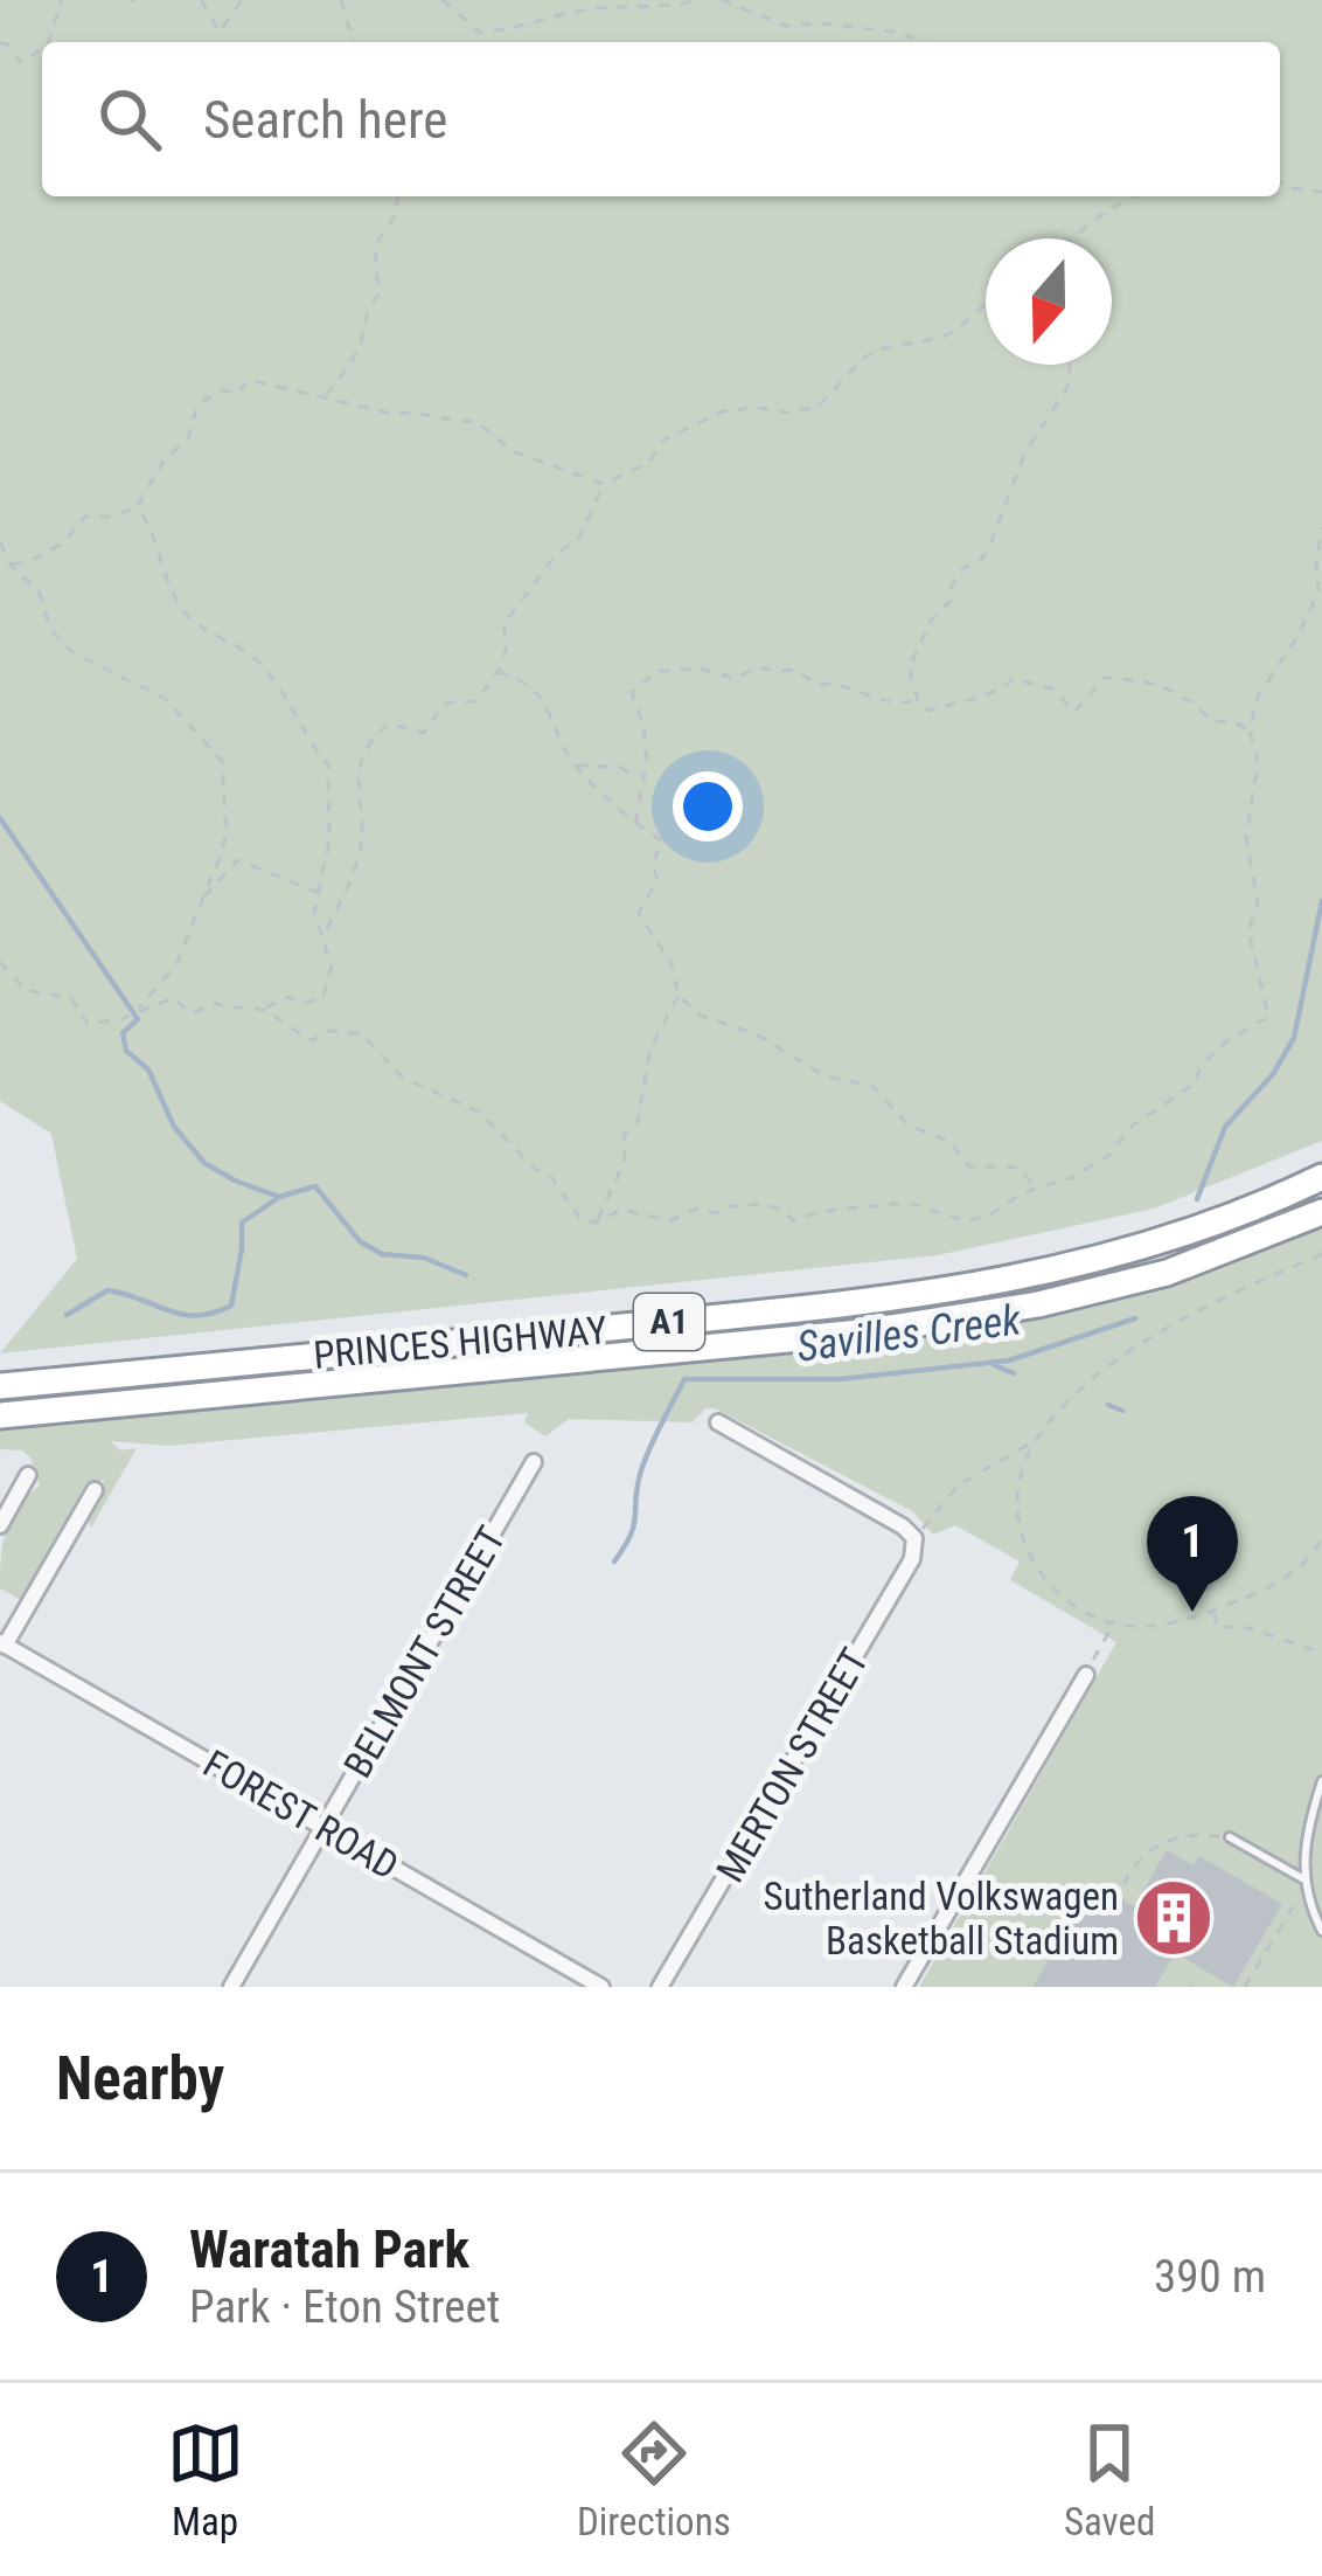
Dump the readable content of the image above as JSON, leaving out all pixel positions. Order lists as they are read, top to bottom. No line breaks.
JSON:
{"streets":{"highway":["A1","PRINCES HIGHWAY"],"street":["BELMONT STREET","MERTON STREET","FOREST ROAD"]},"crossings":[["BELMONT STREET","FOREST ROAD"]],"water":["Savilles Creek"],"places":{"building":["Sutherland Volkswagen Basketball Stadium"]},"north":"bottom","page":{"search":"Search here","pins":"1","heading":"Nearby","list":[{"mark":"1","name":"Waratah Park","note":"Park · Eton Street","value":"390 m"}],"nav":["Map","Directions","Saved"]}}
